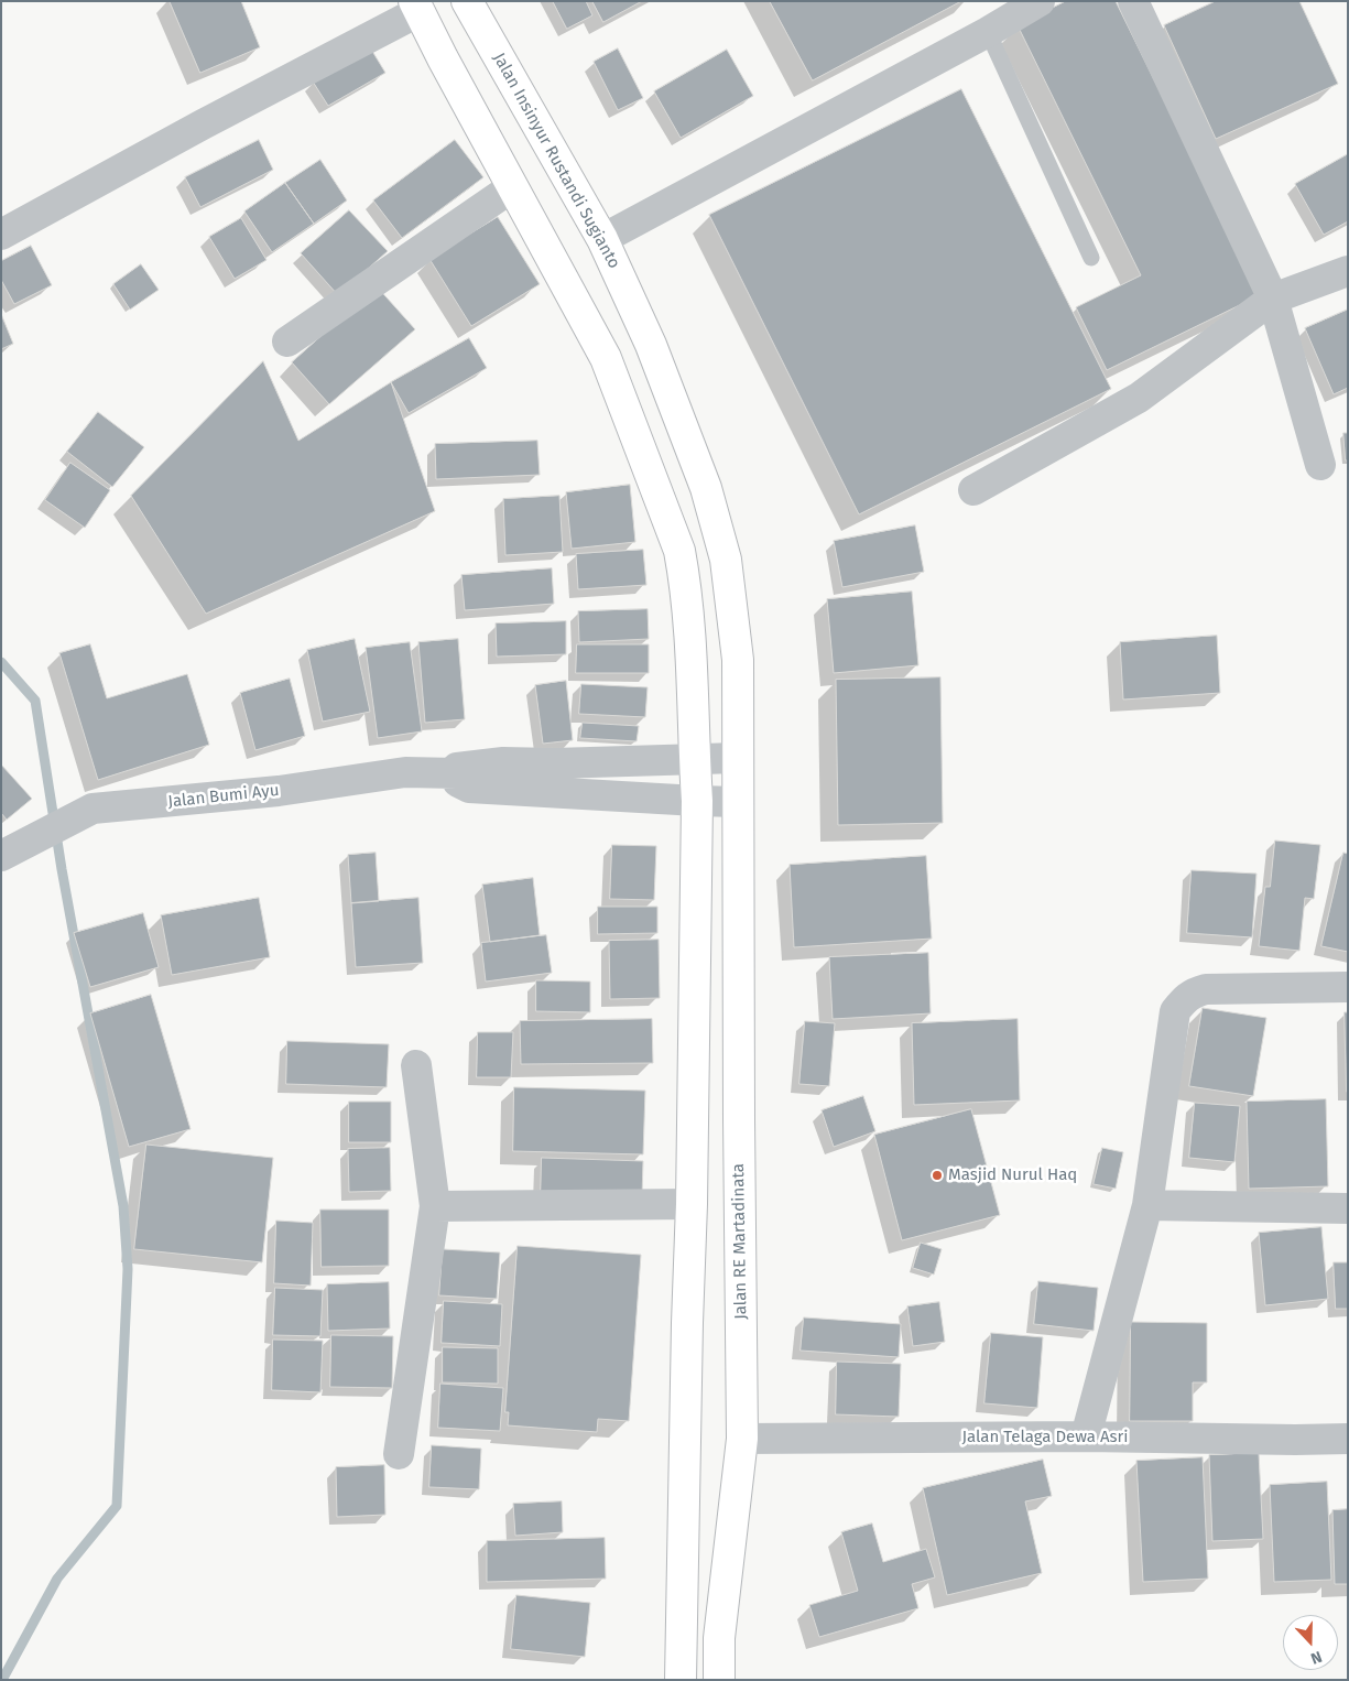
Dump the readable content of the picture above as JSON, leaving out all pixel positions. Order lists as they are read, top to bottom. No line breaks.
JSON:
{"streets":{"highway":["Jalan Insinyur Rustandi Sugianto","Jalan RE Martadinata"],"street":["Jalan Bumi Ayu","Jalan Telaga Dewa Asri"]},"crossings":[["Jalan Insinyur Rustandi Sugianto","Jalan Bumi Ayu"],["Jalan Insinyur Rustandi Sugianto","Jalan RE Martadinata"],["Jalan RE Martadinata","Jalan Telaga Dewa Asri"]],"places":["Masjid Nurul Haq"],"north":"bottom"}
